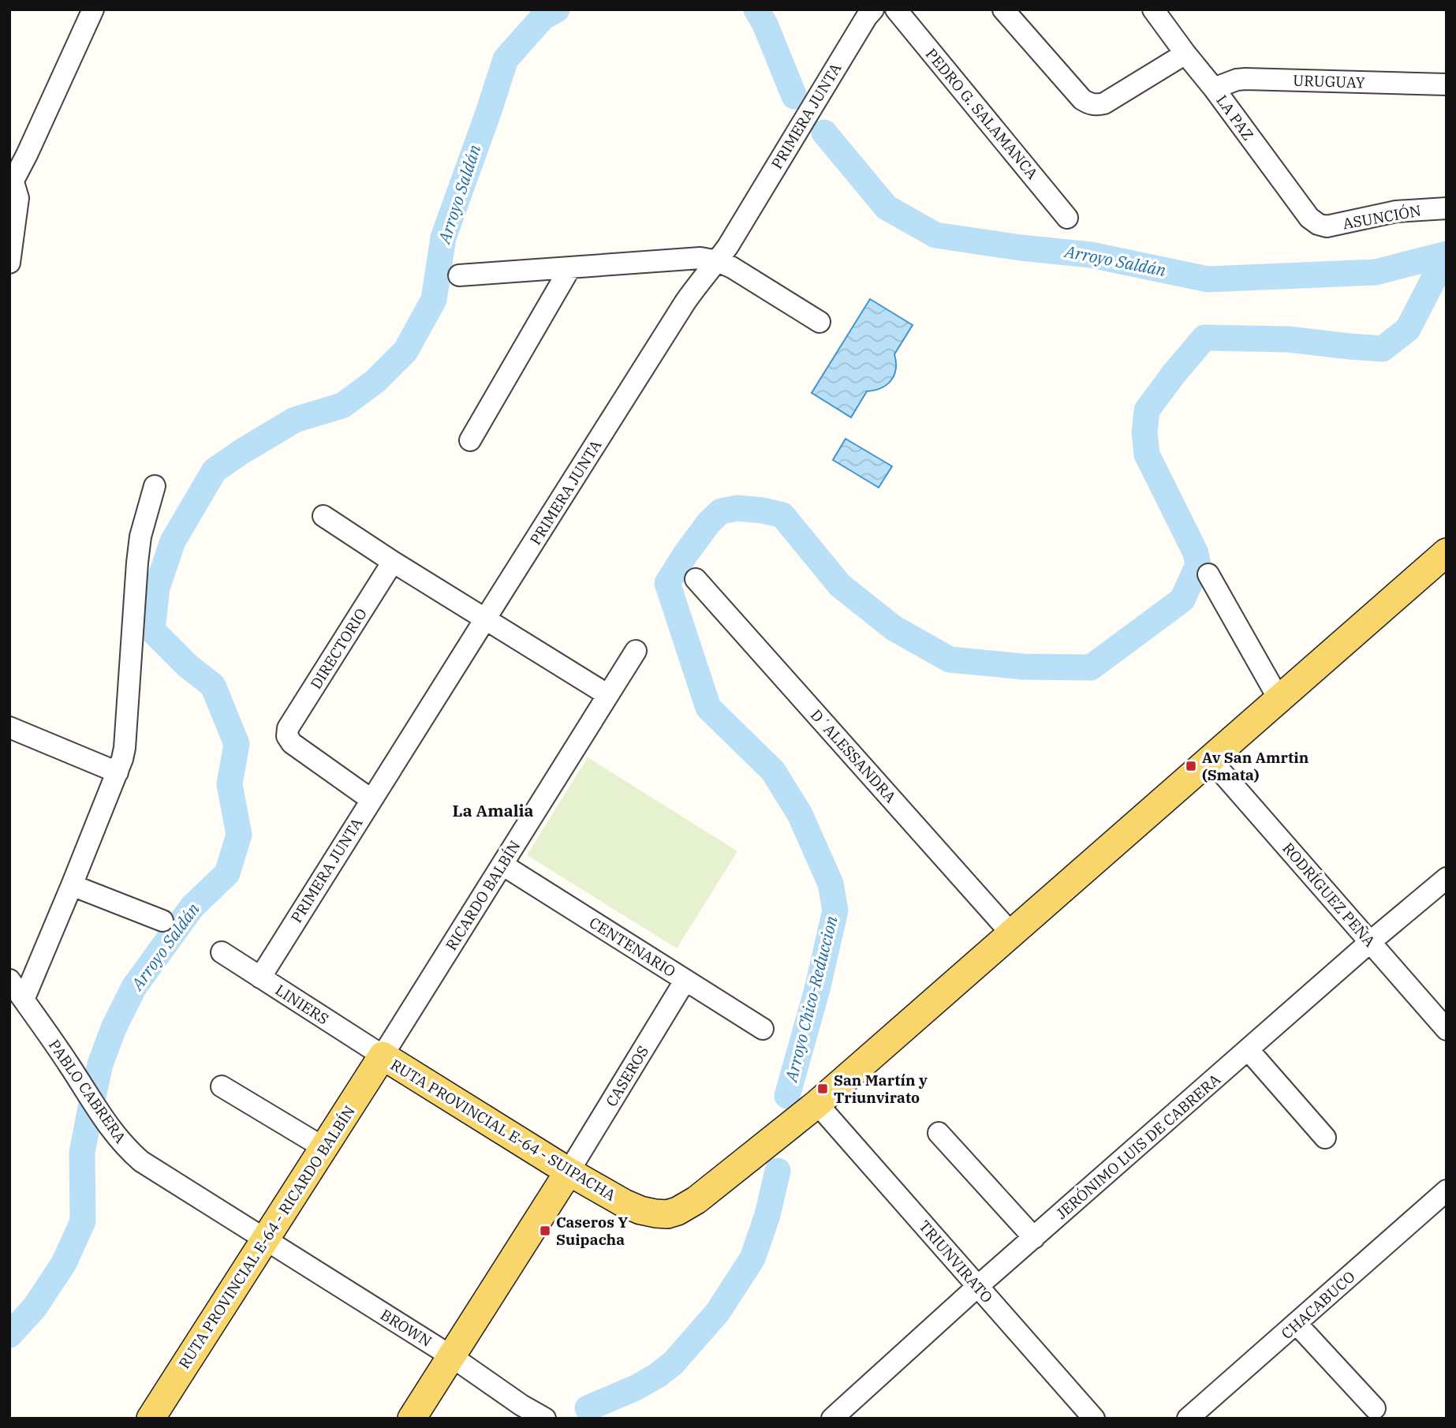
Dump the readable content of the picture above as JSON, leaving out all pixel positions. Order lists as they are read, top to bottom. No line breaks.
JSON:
{"streets":{"main road":["RUTA PROVINCIAL E-64 - SUIPACHA","RUTA PROVINCIAL E-64 - RICARDO BALBÍN"],"street":["URUGUAY","PEDRO G. SALAMANCA","PRIMERA JUNTA","LA PAZ","ASUNCIÓN","DIRECTORIO","D´ALESSANDRA","RODRÍGUEZ PEÑA","RICARDO BALBÍN","CENTENARIO","LINIERS","CASEROS","PABLO CABRERA","JERÓNIMO LUIS DE CABRERA","TRIUNVIRATO","CHACABUCO","BROWN"]},"crossings":[["URUGUAY","LA PAZ"],["PRIMERA JUNTA","DIRECTORIO"],["PRIMERA JUNTA","LINIERS"],["LA PAZ","ASUNCIÓN"],["D´ALESSANDRA","RUTA PROVINCIAL E-64 - SUIPACHA"],["RODRÍGUEZ PEÑA","RUTA PROVINCIAL E-64 - SUIPACHA"],["RODRÍGUEZ PEÑA","JERÓNIMO LUIS DE CABRERA"],["RICARDO BALBÍN","CENTENARIO"],["RICARDO BALBÍN","LINIERS"],["RICARDO BALBÍN","RUTA PROVINCIAL E-64 - SUIPACHA"],["RICARDO BALBÍN","RUTA PROVINCIAL E-64 - RICARDO BALBÍN"],["CENTENARIO","CASEROS"],["LINIERS","RUTA PROVINCIAL E-64 - SUIPACHA"],["LINIERS","RUTA PROVINCIAL E-64 - RICARDO BALBÍN"],["CASEROS","RUTA PROVINCIAL E-64 - SUIPACHA"],["PABLO CABRERA","RUTA PROVINCIAL E-64 - RICARDO BALBÍN"],["PABLO CABRERA","BROWN"],["RUTA PROVINCIAL E-64 - SUIPACHA","RUTA PROVINCIAL E-64 - RICARDO BALBÍN"],["RUTA PROVINCIAL E-64 - SUIPACHA","TRIUNVIRATO"],["JERÓNIMO LUIS DE CABRERA","TRIUNVIRATO"],["RUTA PROVINCIAL E-64 - RICARDO BALBÍN","BROWN"]],"districts":["La Amalia"],"water":["Arroyo Saldán","Arroyo Chico-Reduccion"],"places":{"transit":["Av San Amrtin (Smata)","San Martín y Triunvirato","Caseros Y Suipacha"]}}
